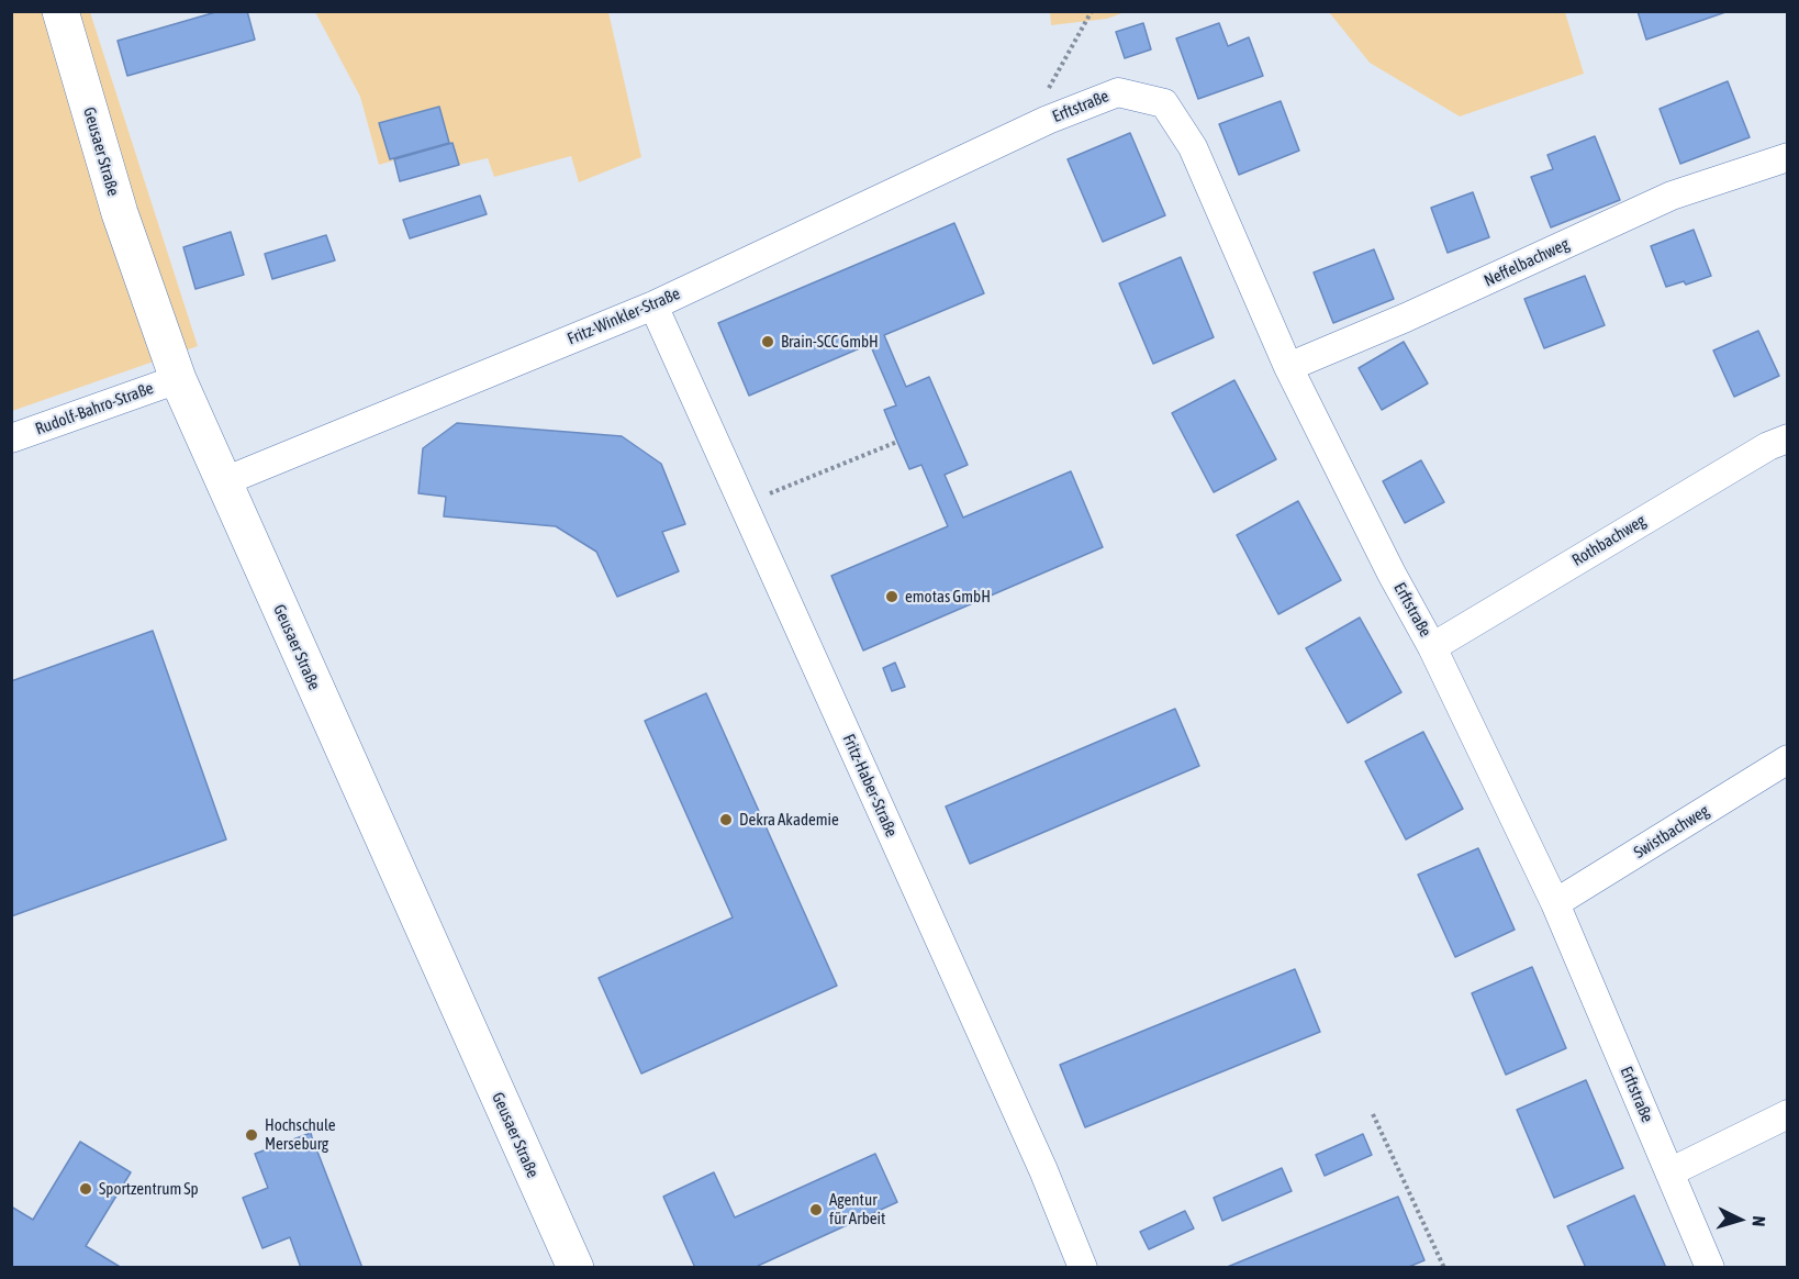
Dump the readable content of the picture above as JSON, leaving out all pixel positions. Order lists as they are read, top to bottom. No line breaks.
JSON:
{"streets":{"street":["Erftstraße","Geusaer Straße","Neffelbachweg","Fritz-Winkler-Straße","Rudolf-Bahro-Straße","Rothbachweg","Fritz-Haber-Straße","Swistbachweg"]},"crossings":[["Erftstraße","Neffelbachweg"],["Erftstraße","Fritz-Winkler-Straße"],["Erftstraße","Rothbachweg"],["Erftstraße","Swistbachweg"],["Geusaer Straße","Fritz-Winkler-Straße"],["Geusaer Straße","Rudolf-Bahro-Straße"],["Fritz-Winkler-Straße","Fritz-Haber-Straße"]],"places":["Brain-SCC GmbH","emotas GmbH","Dekra Akademie","Hochschule Merseburg","Sportzentrum Sp","Agentur für Arbeit"],"north":"right"}
